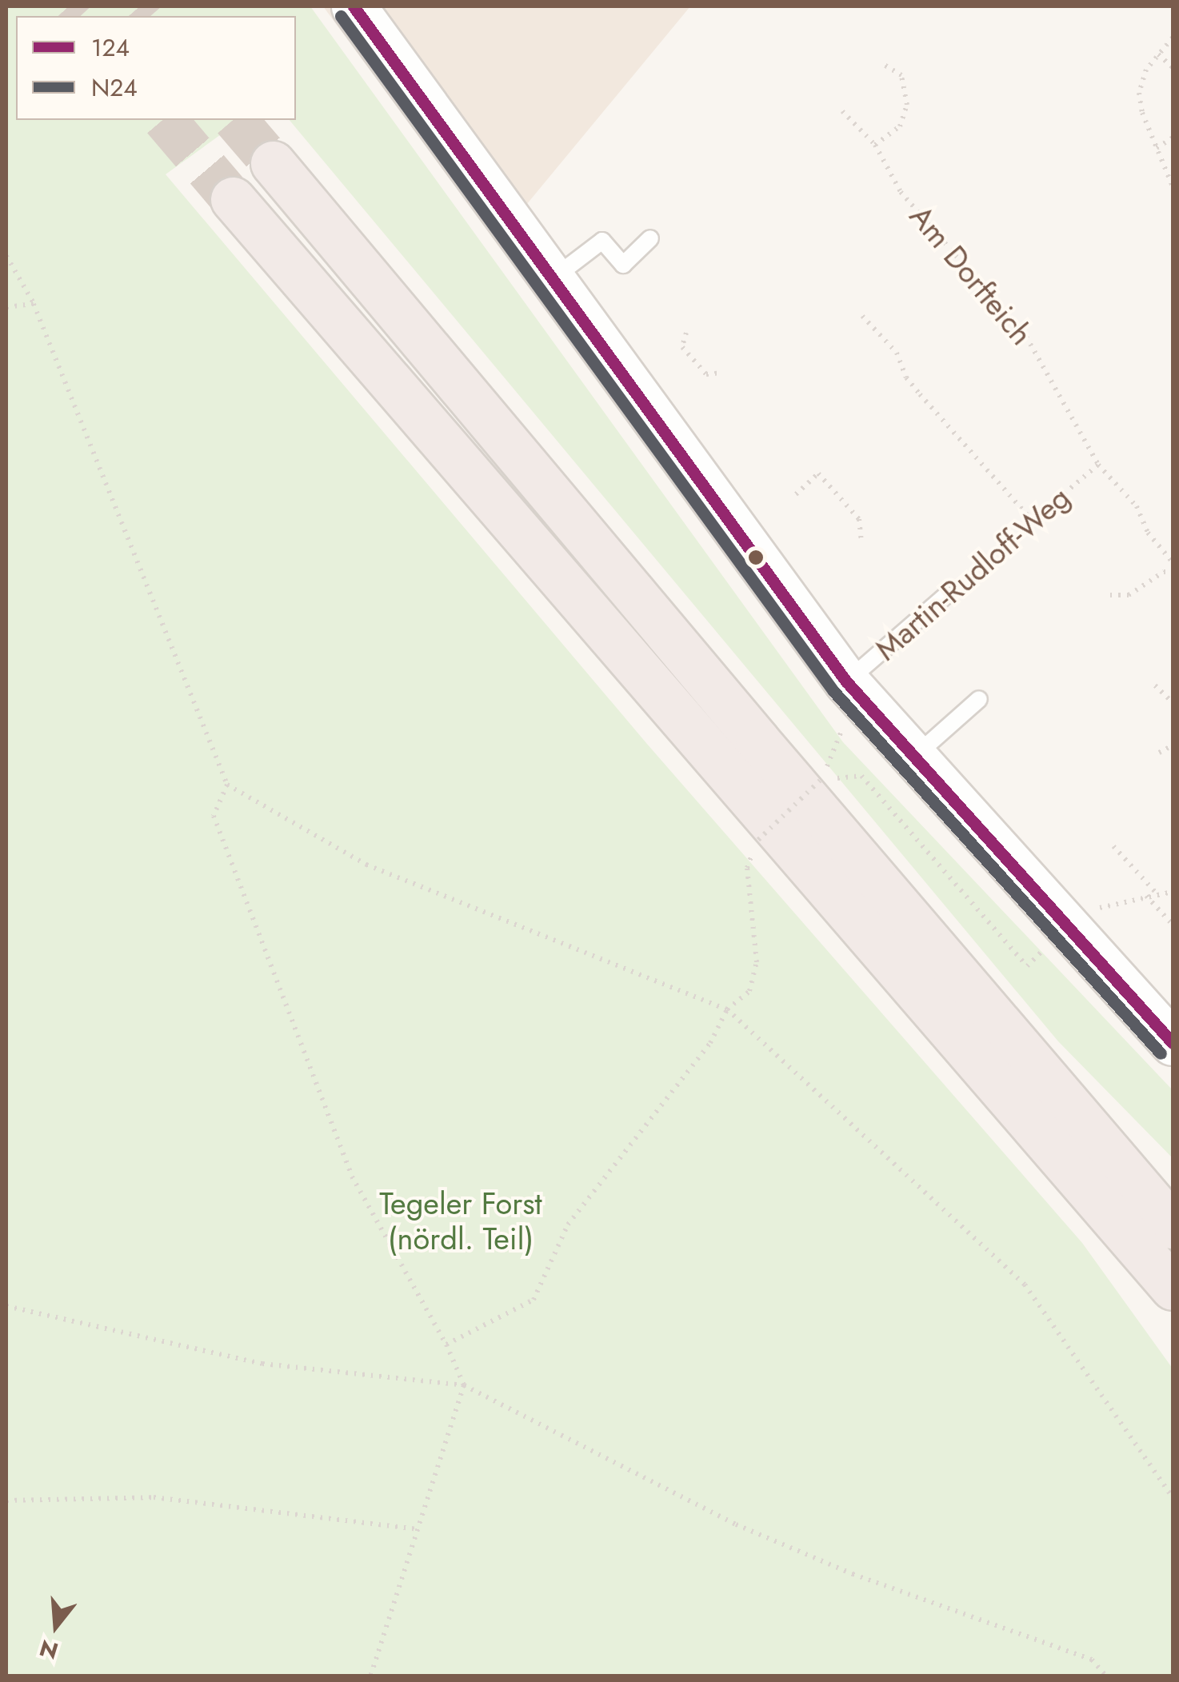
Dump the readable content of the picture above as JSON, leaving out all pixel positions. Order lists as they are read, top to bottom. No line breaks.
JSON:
{"streets":{"lane":["Martin-Rudloff-Weg"],"path":["Am Dorfteich"]},"crossings":[["Am Dorfteich","Martin-Rudloff-Weg"]],"parks":["Tegeler Forst (nördl. Teil)"],"lines":["transit line 124","transit line N24"],"legend":["124","N24"],"north":"bottom"}
